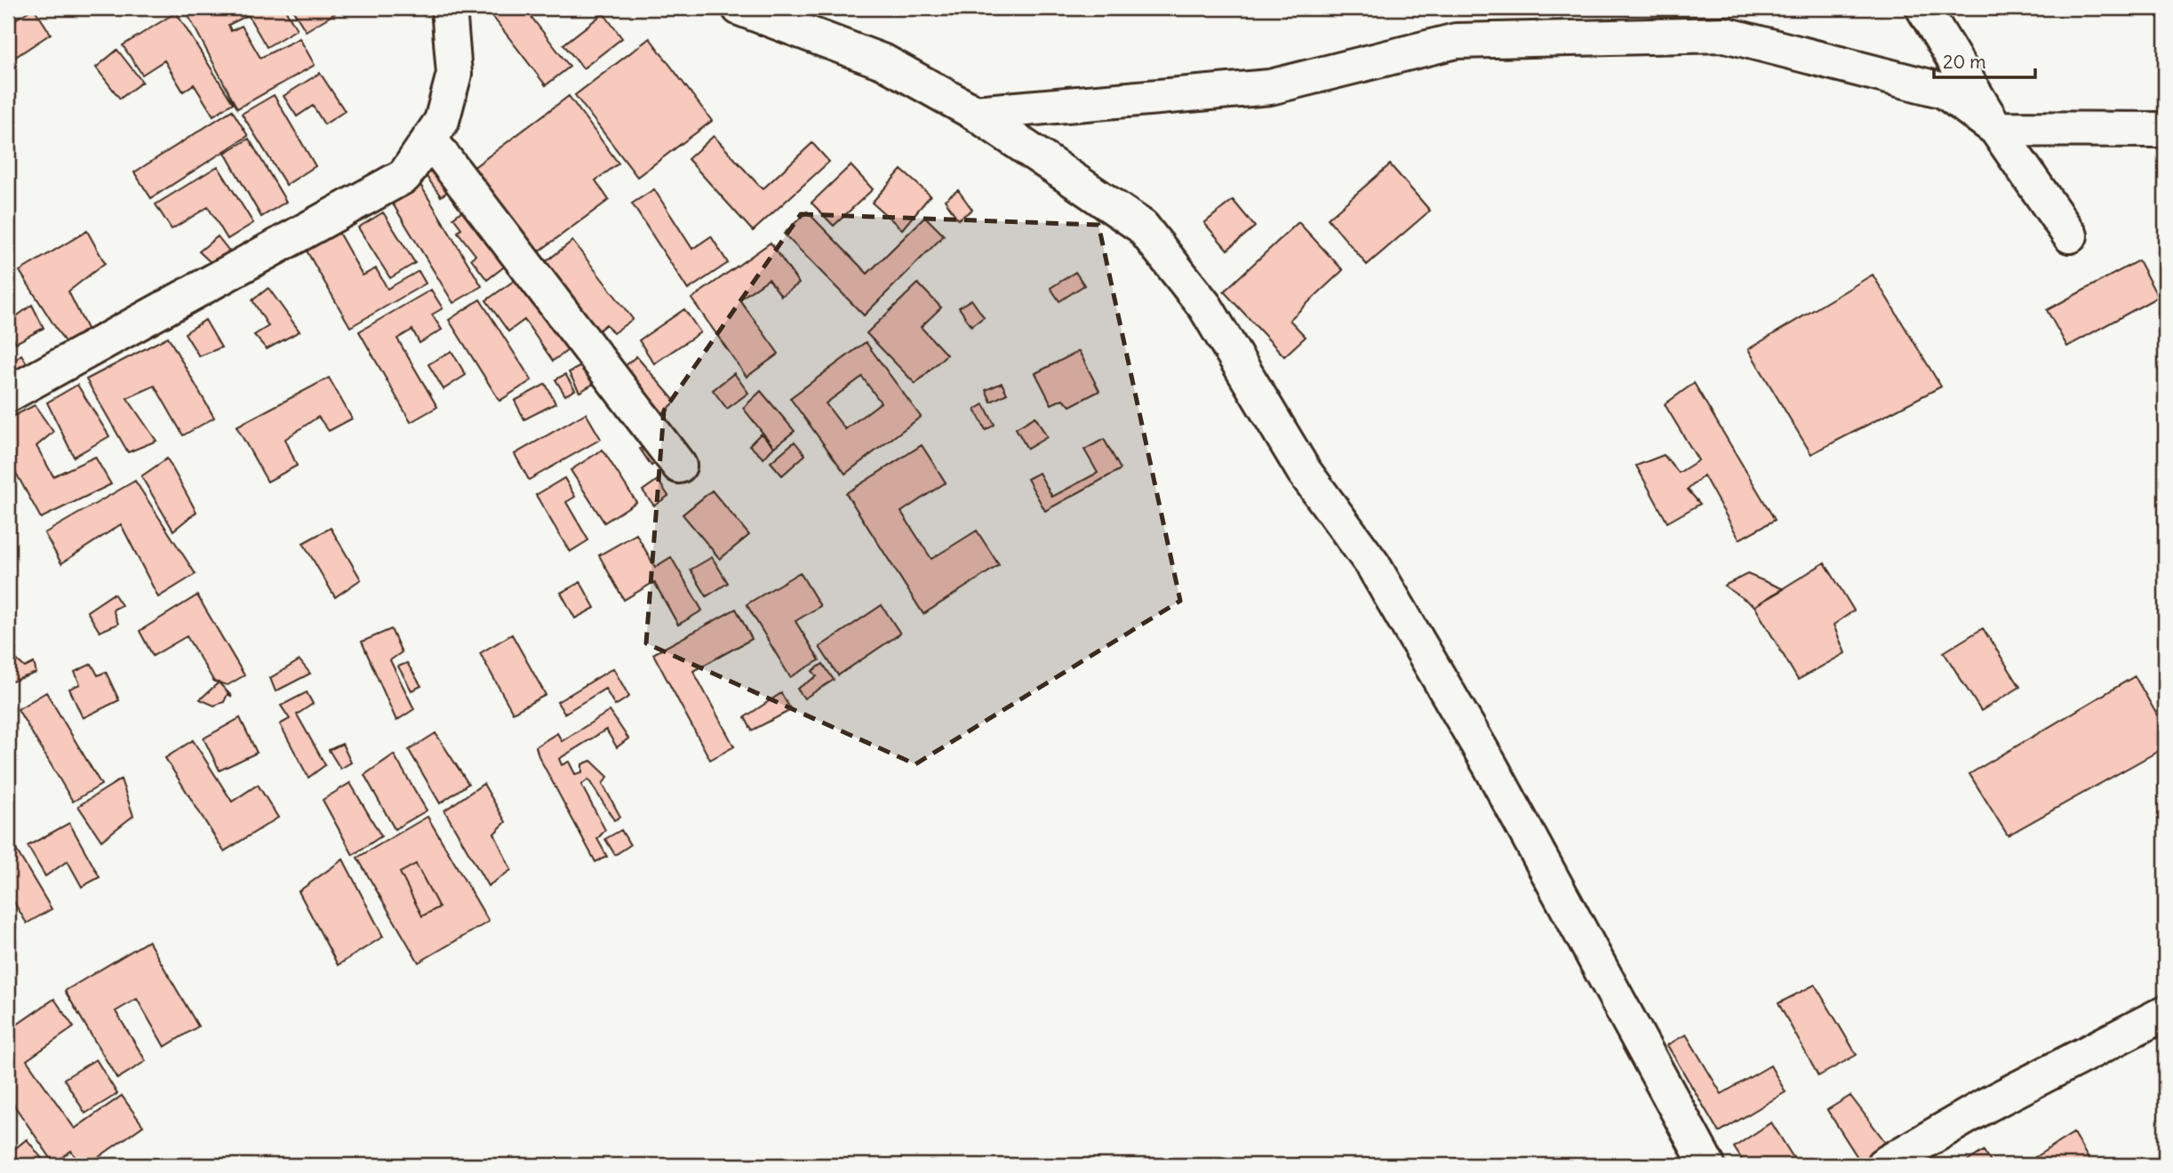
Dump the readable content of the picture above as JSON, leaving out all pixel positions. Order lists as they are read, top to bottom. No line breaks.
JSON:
{"scale_bar":"20 m"}
